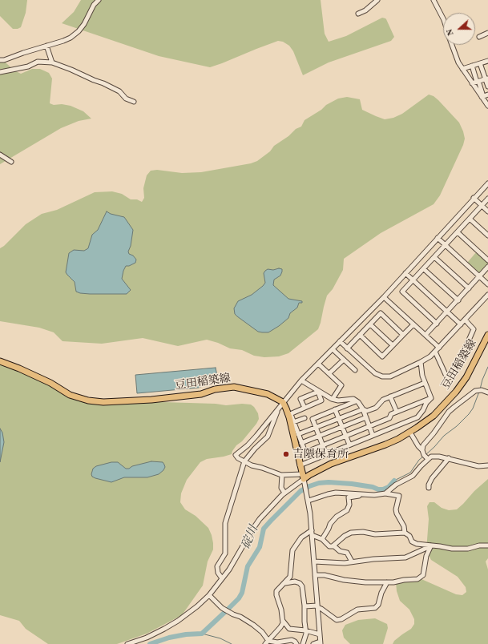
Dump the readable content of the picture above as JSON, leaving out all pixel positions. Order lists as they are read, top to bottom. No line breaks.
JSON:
{"streets":{"main road":["豆田稲築線"]},"water":["碇川"],"places":["吉隈保育所"],"north":"left"}
